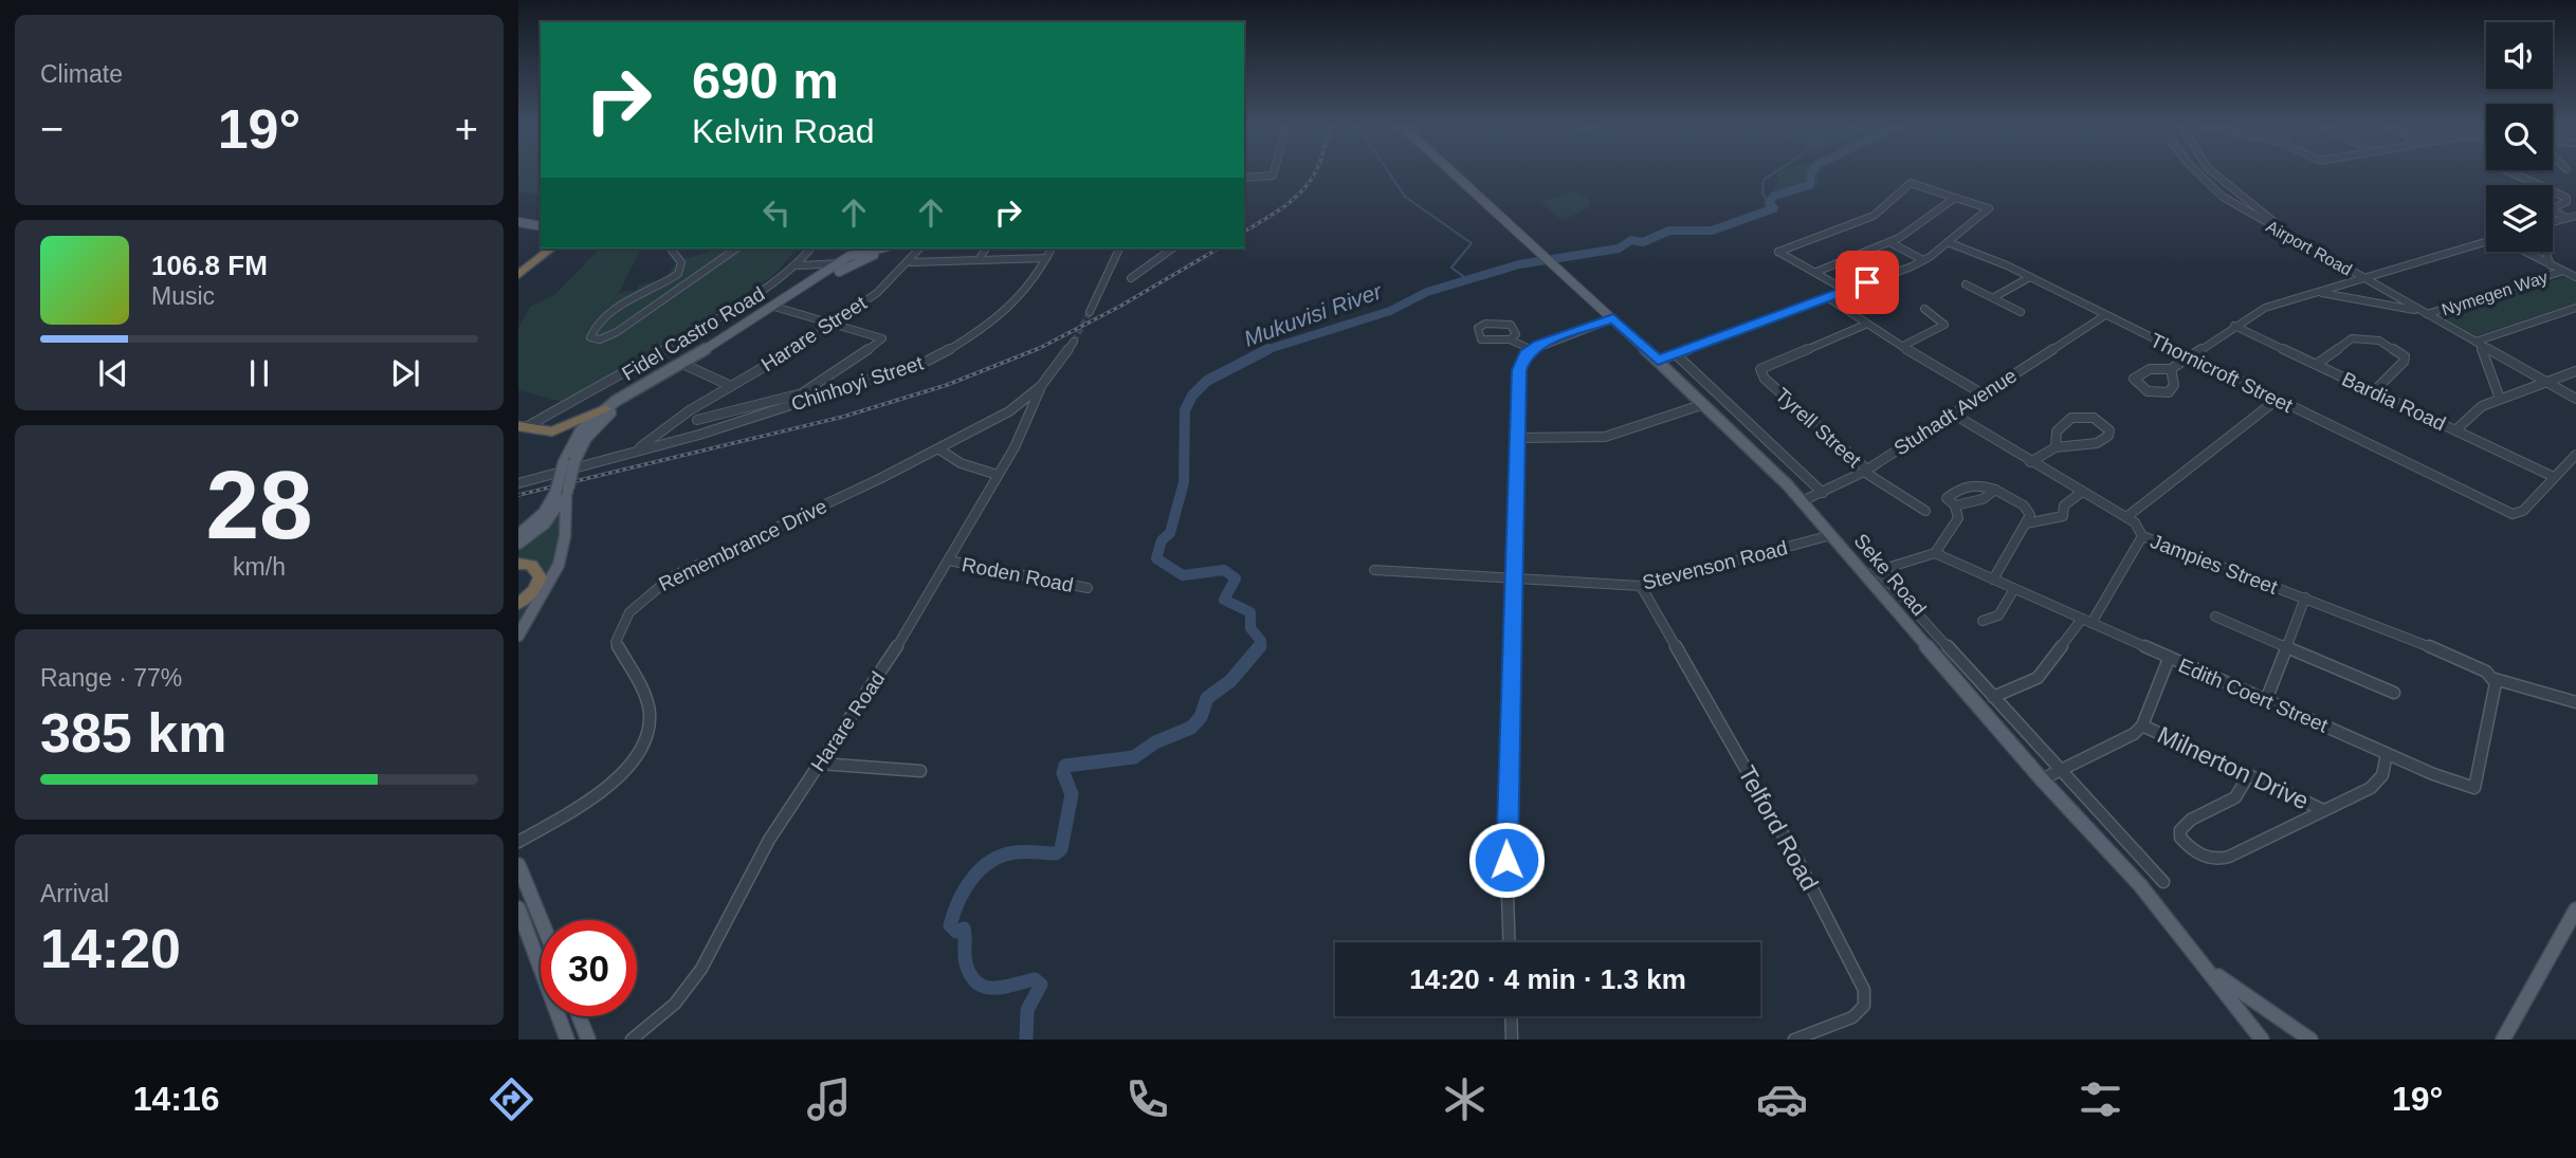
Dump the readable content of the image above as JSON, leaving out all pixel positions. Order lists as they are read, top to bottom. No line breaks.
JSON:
{"streets":{"main road":["Fidel Castro Road","Seke Road"],"street":["Airport Road","Nymegen Way","Harare Street","Thornicroft Street","Chinhoyi Street","Bardia Road","Stuhadt Avenue","Tyrell Street","Remembrance Drive","Jampies Street","Stevenson Road","Roden Road","Edith Coert Street","Harare Road","Milnerton Drive","Telford Road"]},"crossings":[["Harare Street","Chinhoyi Street"],["Thornicroft Street","Bardia Road"],["Thornicroft Street","Stuhadt Avenue"],["Stuhadt Avenue","Tyrell Street"],["Stuhadt Avenue","Jampies Street"],["Stuhadt Avenue","Seke Road"],["Remembrance Drive","Harare Road"],["Jampies Street","Edith Coert Street"],["Stevenson Road","Seke Road"],["Stevenson Road","Telford Road"],["Roden Road","Harare Road"]],"water":["Mukuvisi River"],"page":{"tile":["Climate",["28","km/h"],["Range · 77%","385 km"],["Arrival","14:20"]],"turn":["690 m","Kelvin Road"],"heat":["−","19°","+"],"song":["106.8 FM","Music"],"limit":"30","trip":"14:20 · 4 min · 1.3 km","tabs":["14:16","19°"]}}
